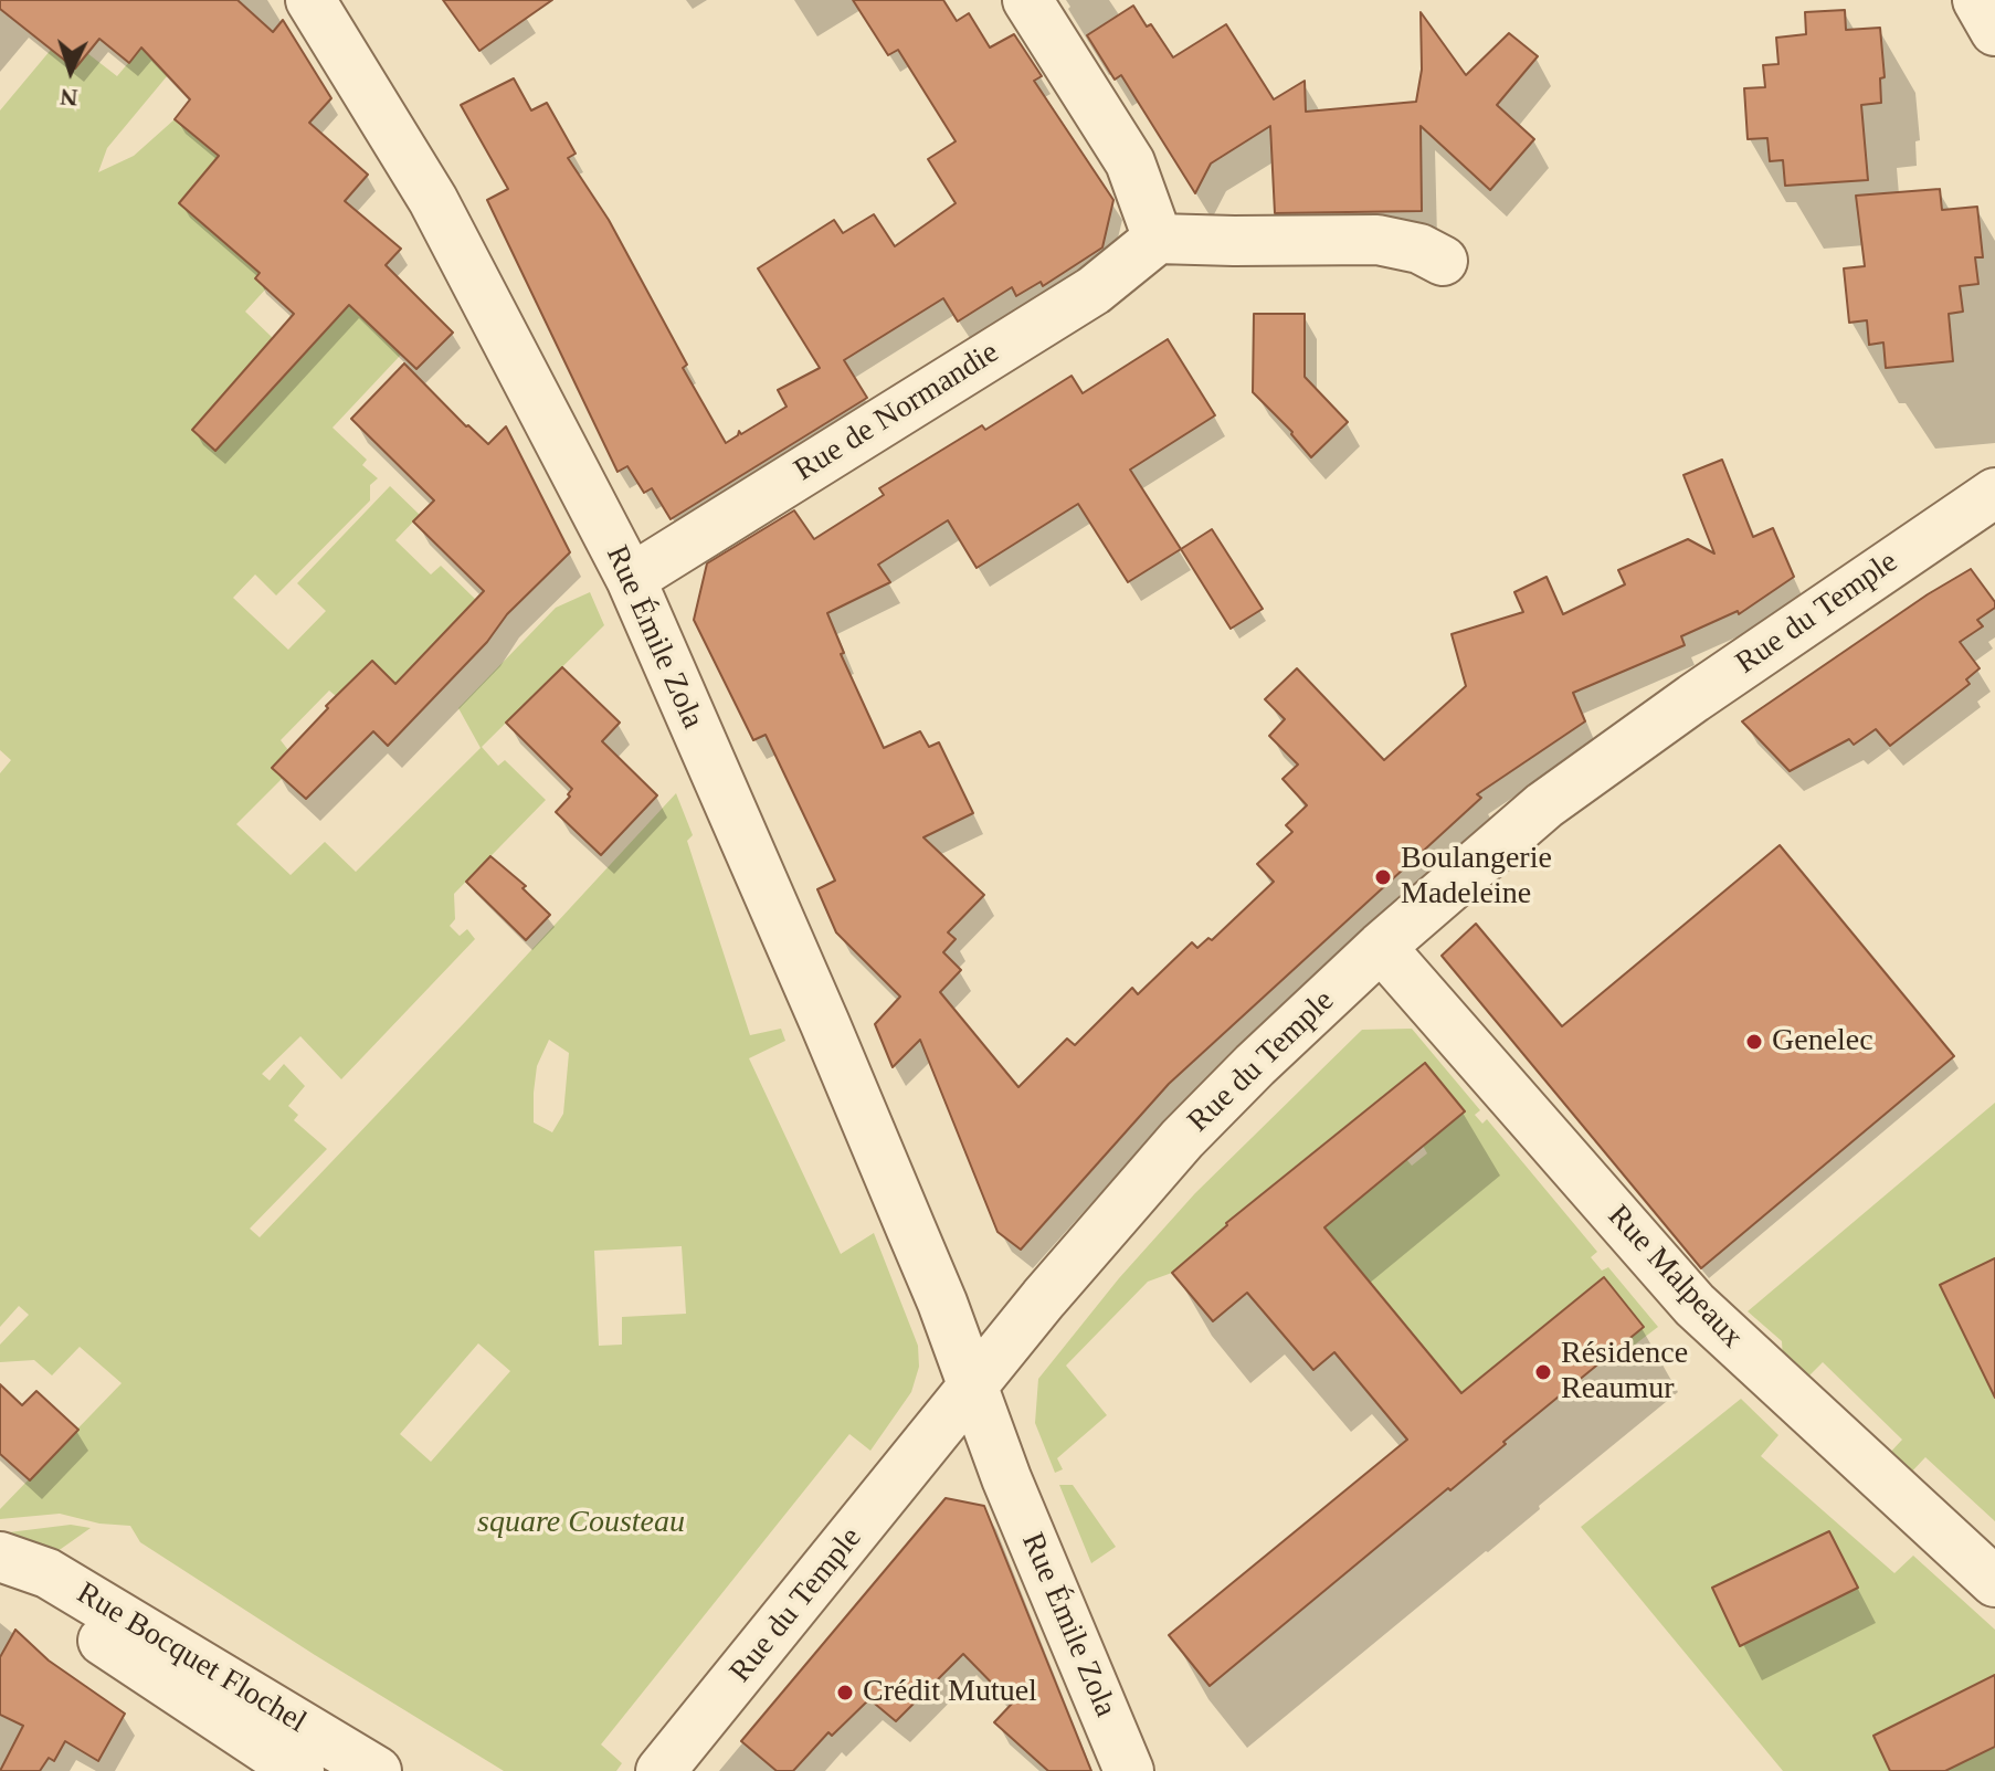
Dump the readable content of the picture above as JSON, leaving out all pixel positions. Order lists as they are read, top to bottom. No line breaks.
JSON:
{"streets":{"street":["Rue de Normandie","Rue du Temple","Rue Émile Zola","Rue Malpeaux","Rue Bocquet Flochel"]},"crossings":[["Rue de Normandie","Rue Émile Zola"],["Rue du Temple","Rue Émile Zola"],["Rue du Temple","Rue Malpeaux"]],"parks":["square Cousteau"],"places":["Boulangerie Madeleine","Genelec","Résidence Reaumur","Crédit Mutuel"],"north":"bottom"}
